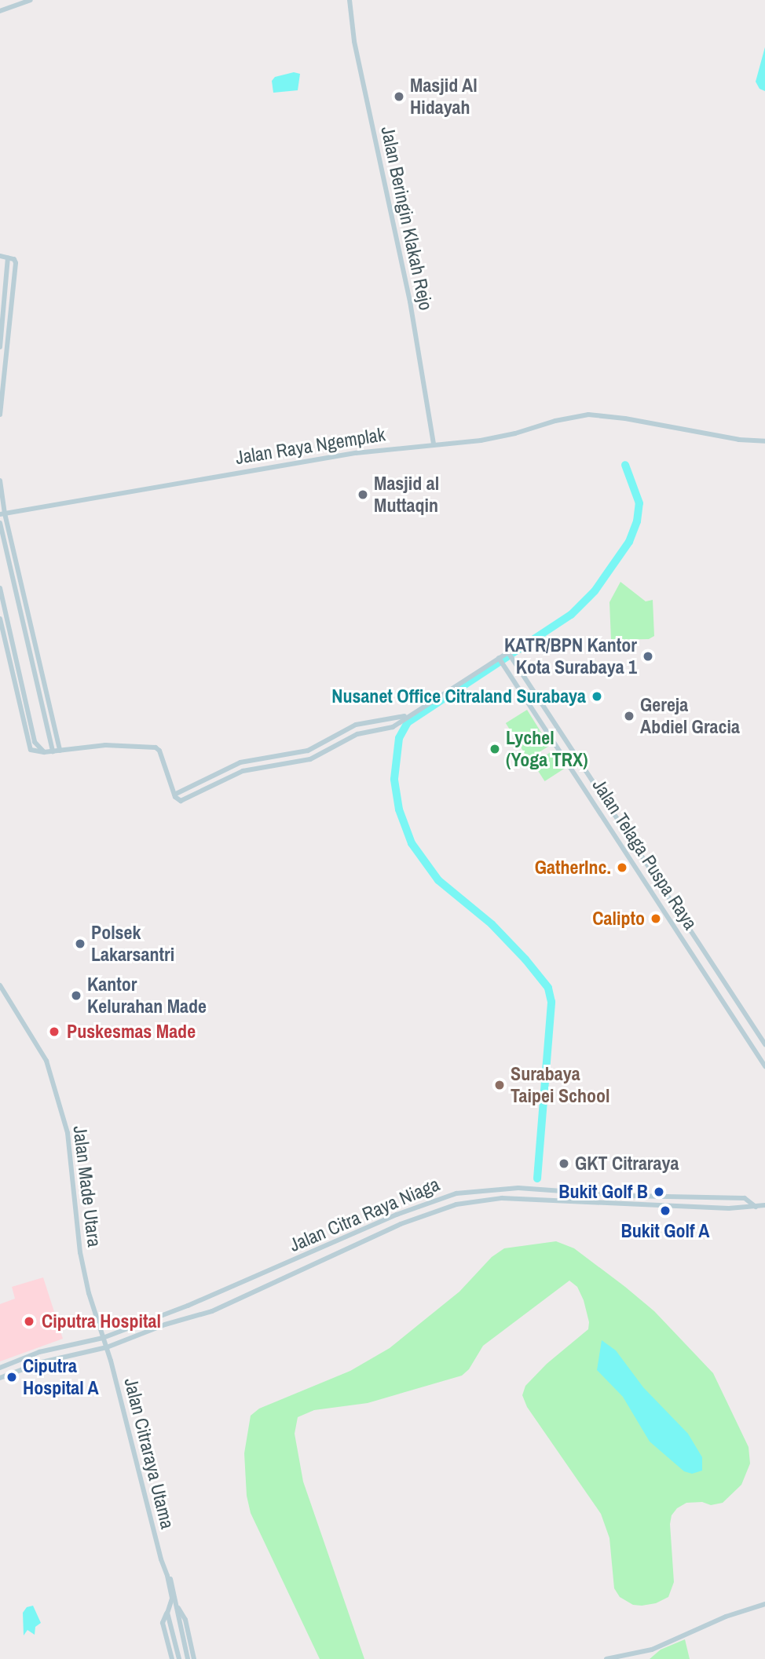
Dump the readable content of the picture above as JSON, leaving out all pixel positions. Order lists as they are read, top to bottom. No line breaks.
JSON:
{"streets":{"street":["Jalan Beringin Klakah Rejo","Jalan Raya Ngemplak","Jalan Telaga Puspa Raya","Jalan Made Utara","Jalan Citra Raya Niaga","Jalan Citraraya Utama"]},"crossings":[["Jalan Beringin Klakah Rejo","Jalan Raya Ngemplak"],["Jalan Made Utara","Jalan Citra Raya Niaga"],["Jalan Made Utara","Jalan Citraraya Utama"],["Jalan Citra Raya Niaga","Jalan Citraraya Utama"]],"places":["Masjid Al Hidayah","Masjid al Muttaqin","KATR/BPN Kantor Kota Surabaya 1","Nusanet Office Citraland Surabaya","Gereja Abdiel Gracia","Lychel (Yoga TRX)","GatherInc.","Calipto","Polsek Lakarsantri","Kantor Kelurahan Made","Puskesmas Made","Surabaya Taipei School","GKT Citraraya","Bukit Golf B","Bukit Golf A","Ciputra Hospital","Ciputra Hospital A"]}
